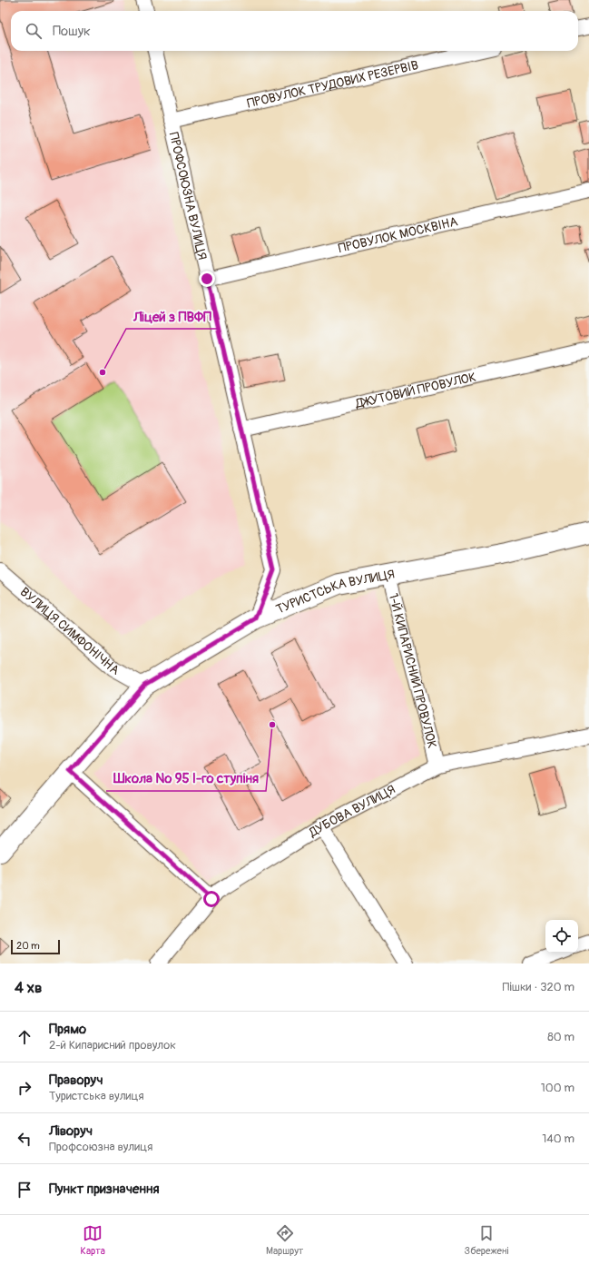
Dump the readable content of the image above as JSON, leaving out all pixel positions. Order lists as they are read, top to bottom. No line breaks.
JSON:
{"streets":{"street":["ПРОВУЛОК ТРУДОВИХ РЕЗЕРВІВ","ПРОФСОЮЗНА ВУЛИЦЯ","ПРОВУЛОК МОСКВІНА","ДЖУТОВИЙ ПРОВУЛОК","ТУРИСТСЬКА ВУЛИЦЯ","ВУЛИЦЯ СИМФОНІЧНА","1-Й КИПАРИСНИЙ ПРОВУЛОК","ДУБОВА ВУЛИЦЯ"]},"crossings":[["ПРОВУЛОК ТРУДОВИХ РЕЗЕРВІВ","ПРОФСОЮЗНА ВУЛИЦЯ"],["ПРОФСОЮЗНА ВУЛИЦЯ","ПРОВУЛОК МОСКВІНА"],["ПРОФСОЮЗНА ВУЛИЦЯ","ДЖУТОВИЙ ПРОВУЛОК"],["ПРОФСОЮЗНА ВУЛИЦЯ","ТУРИСТСЬКА ВУЛИЦЯ"],["ТУРИСТСЬКА ВУЛИЦЯ","ВУЛИЦЯ СИМФОНІЧНА"],["ТУРИСТСЬКА ВУЛИЦЯ","1-Й КИПАРИСНИЙ ПРОВУЛОК"],["1-Й КИПАРИСНИЙ ПРОВУЛОК","ДУБОВА ВУЛИЦЯ"]],"places":["Ліцей з ПВФП","Школа № 95 І-го ступіня"],"scale_bar":"20 m","page":{"search":"Пошук","scale":"20 m","heading":["4 хв","Пішки · 320 m"],"list":[["Прямо","2-й Кипарисний провулок","80 m"],["Праворуч","Туристська вулиця","100 m"],["Ліворуч","Профсоюзна вулиця","140 m"],"Пункт призначення"],"nav":["Карта","Маршрут","Збережені"]}}
